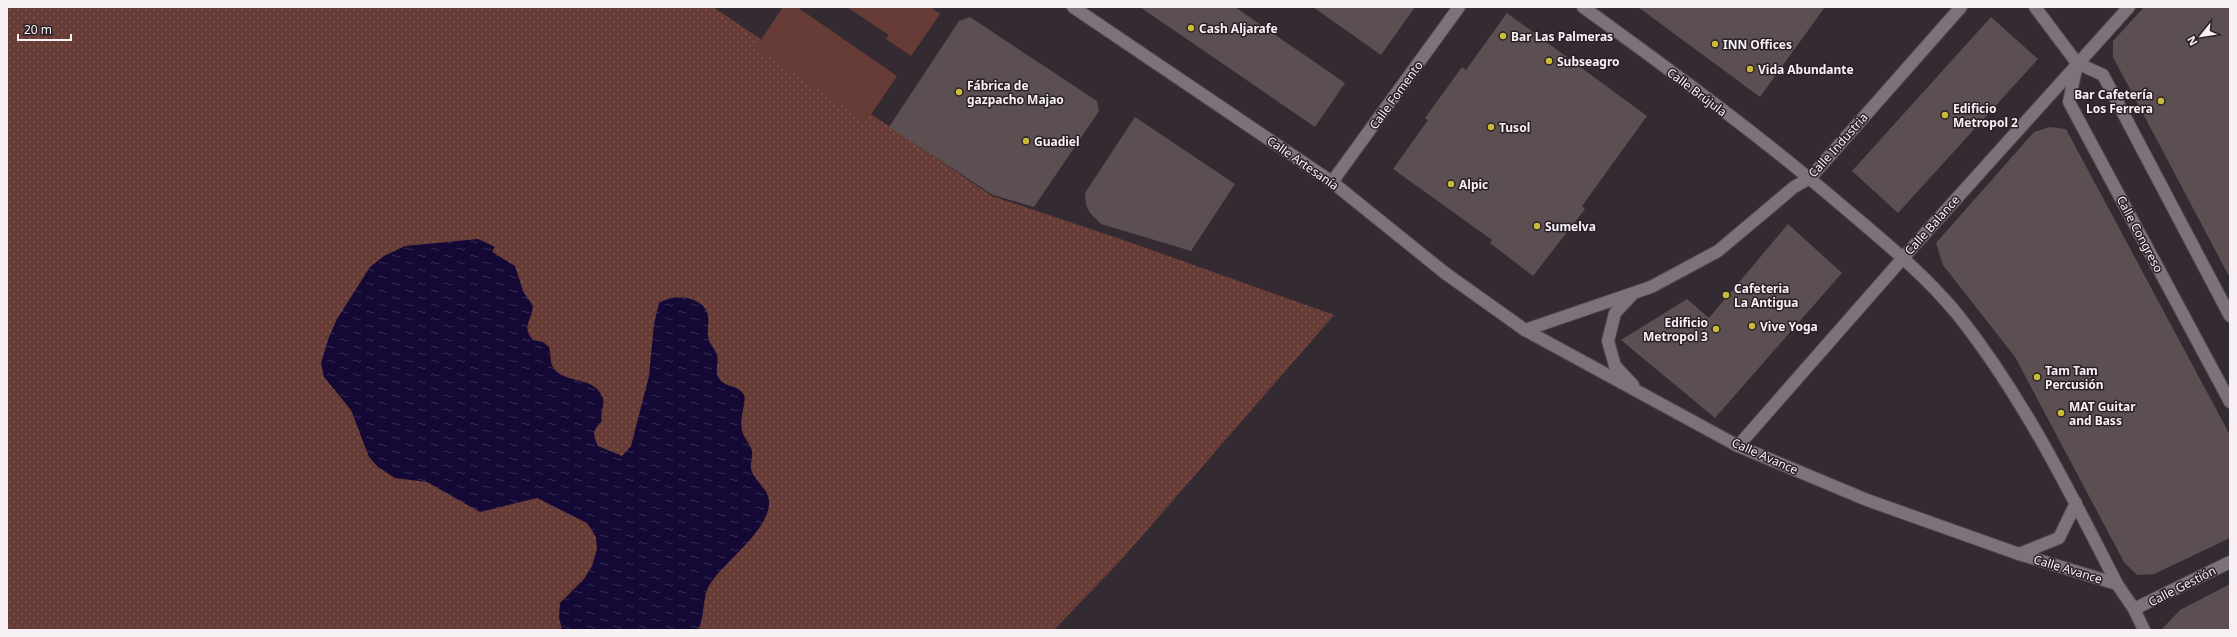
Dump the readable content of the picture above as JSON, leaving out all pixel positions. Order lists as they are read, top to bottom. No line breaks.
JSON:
{"streets":{"street":["Calle Brújula","Calle Fomento","Calle Industria","Calle Artesanía","Calle Balance","Calle Congreso","Calle Avance","Calle Gestión"]},"crossings":[["Calle Brújula","Calle Industria"],["Calle Brújula","Calle Avance"],["Calle Fomento","Calle Artesanía"],["Calle Industria","Calle Artesanía"],["Calle Industria","Calle Avance"],["Calle Artesanía","Calle Avance"],["Calle Balance","Calle Congreso"],["Calle Balance","Calle Avance"],["Calle Avance","Calle Gestión"]],"places":["Cash Aljarafe","Bar Las Palmeras","INN Offices","Subseagro","Vida Abundante","Fábrica de gazpacho Majao","Bar Cafetería Los Ferrera","Edificio Metropol 2","Tusol","Guadiel","Alpic","Sumelva","Cafeteria La Antigua","Vive Yoga","Edificio Metropol 3","Tam Tam Percusión","MAT Guitar and Bass"],"scale_bar":"20 m","north":"bottom left"}
